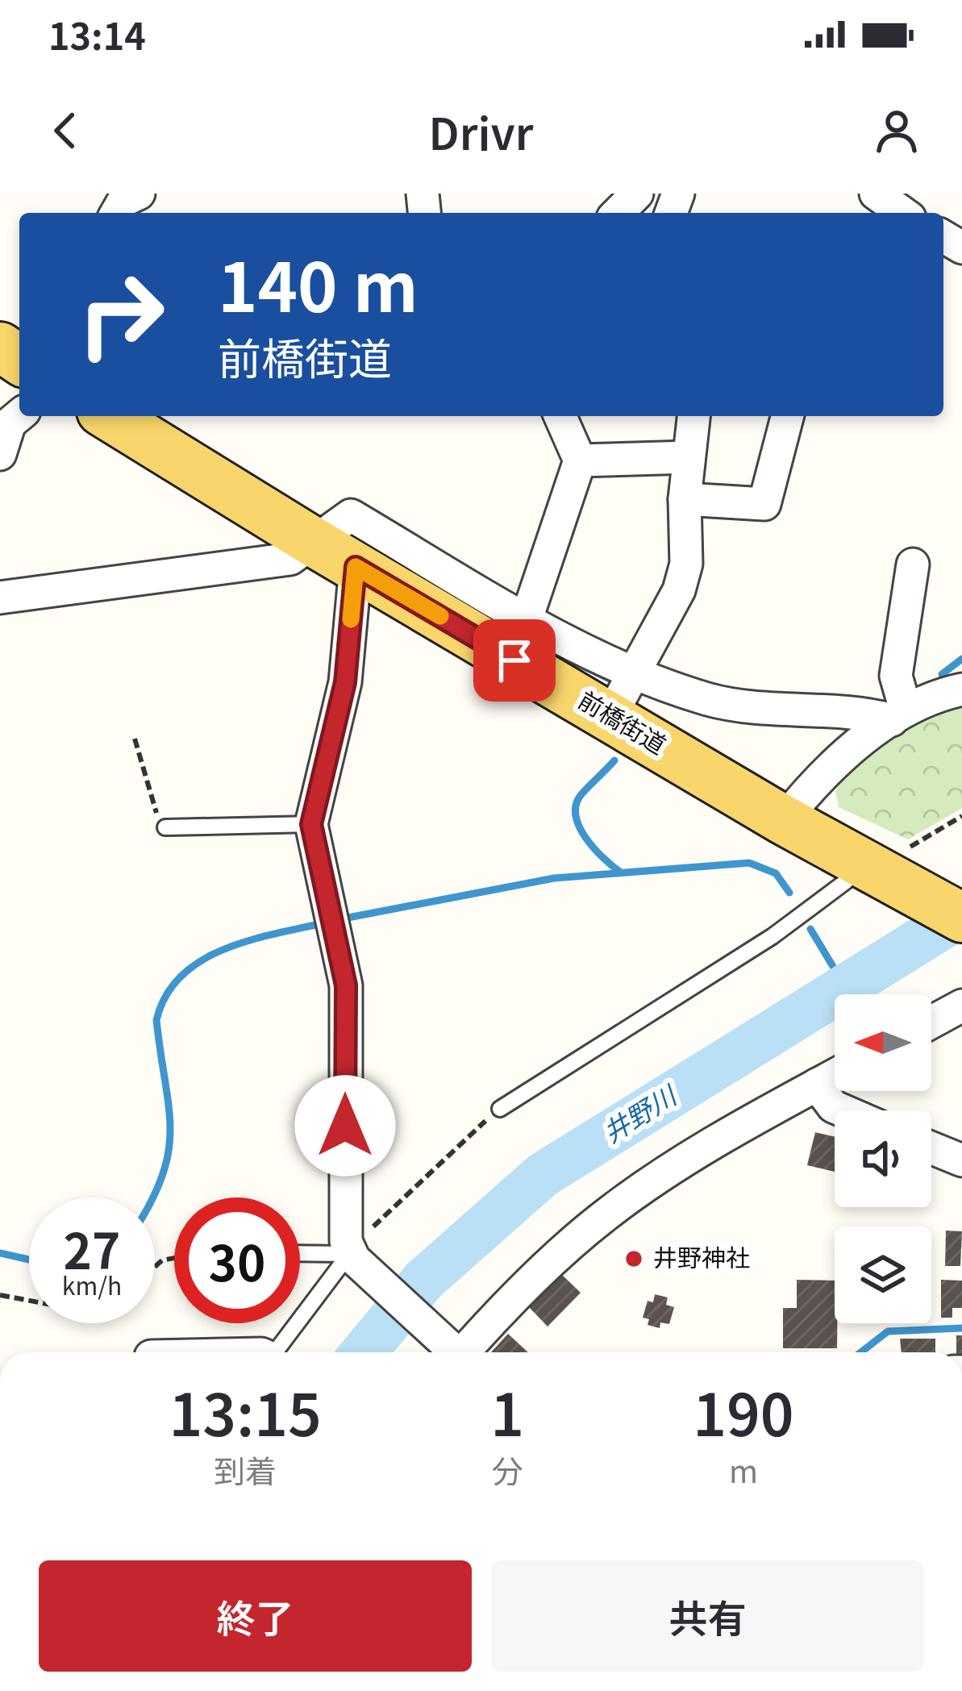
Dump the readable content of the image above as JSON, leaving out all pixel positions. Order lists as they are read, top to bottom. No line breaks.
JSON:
{"streets":{"main road":["前橋街道"]},"water":["井野川"],"places":["井野神社"],"north":"left","page":{"status":"13:14","header":"Drivr","turn":["140 m","前橋街道"],"speed":"27 km/h","limit":"30","eta":["13:15","到着","1","分","190","m"],"buttons":["終了","共有"]}}
